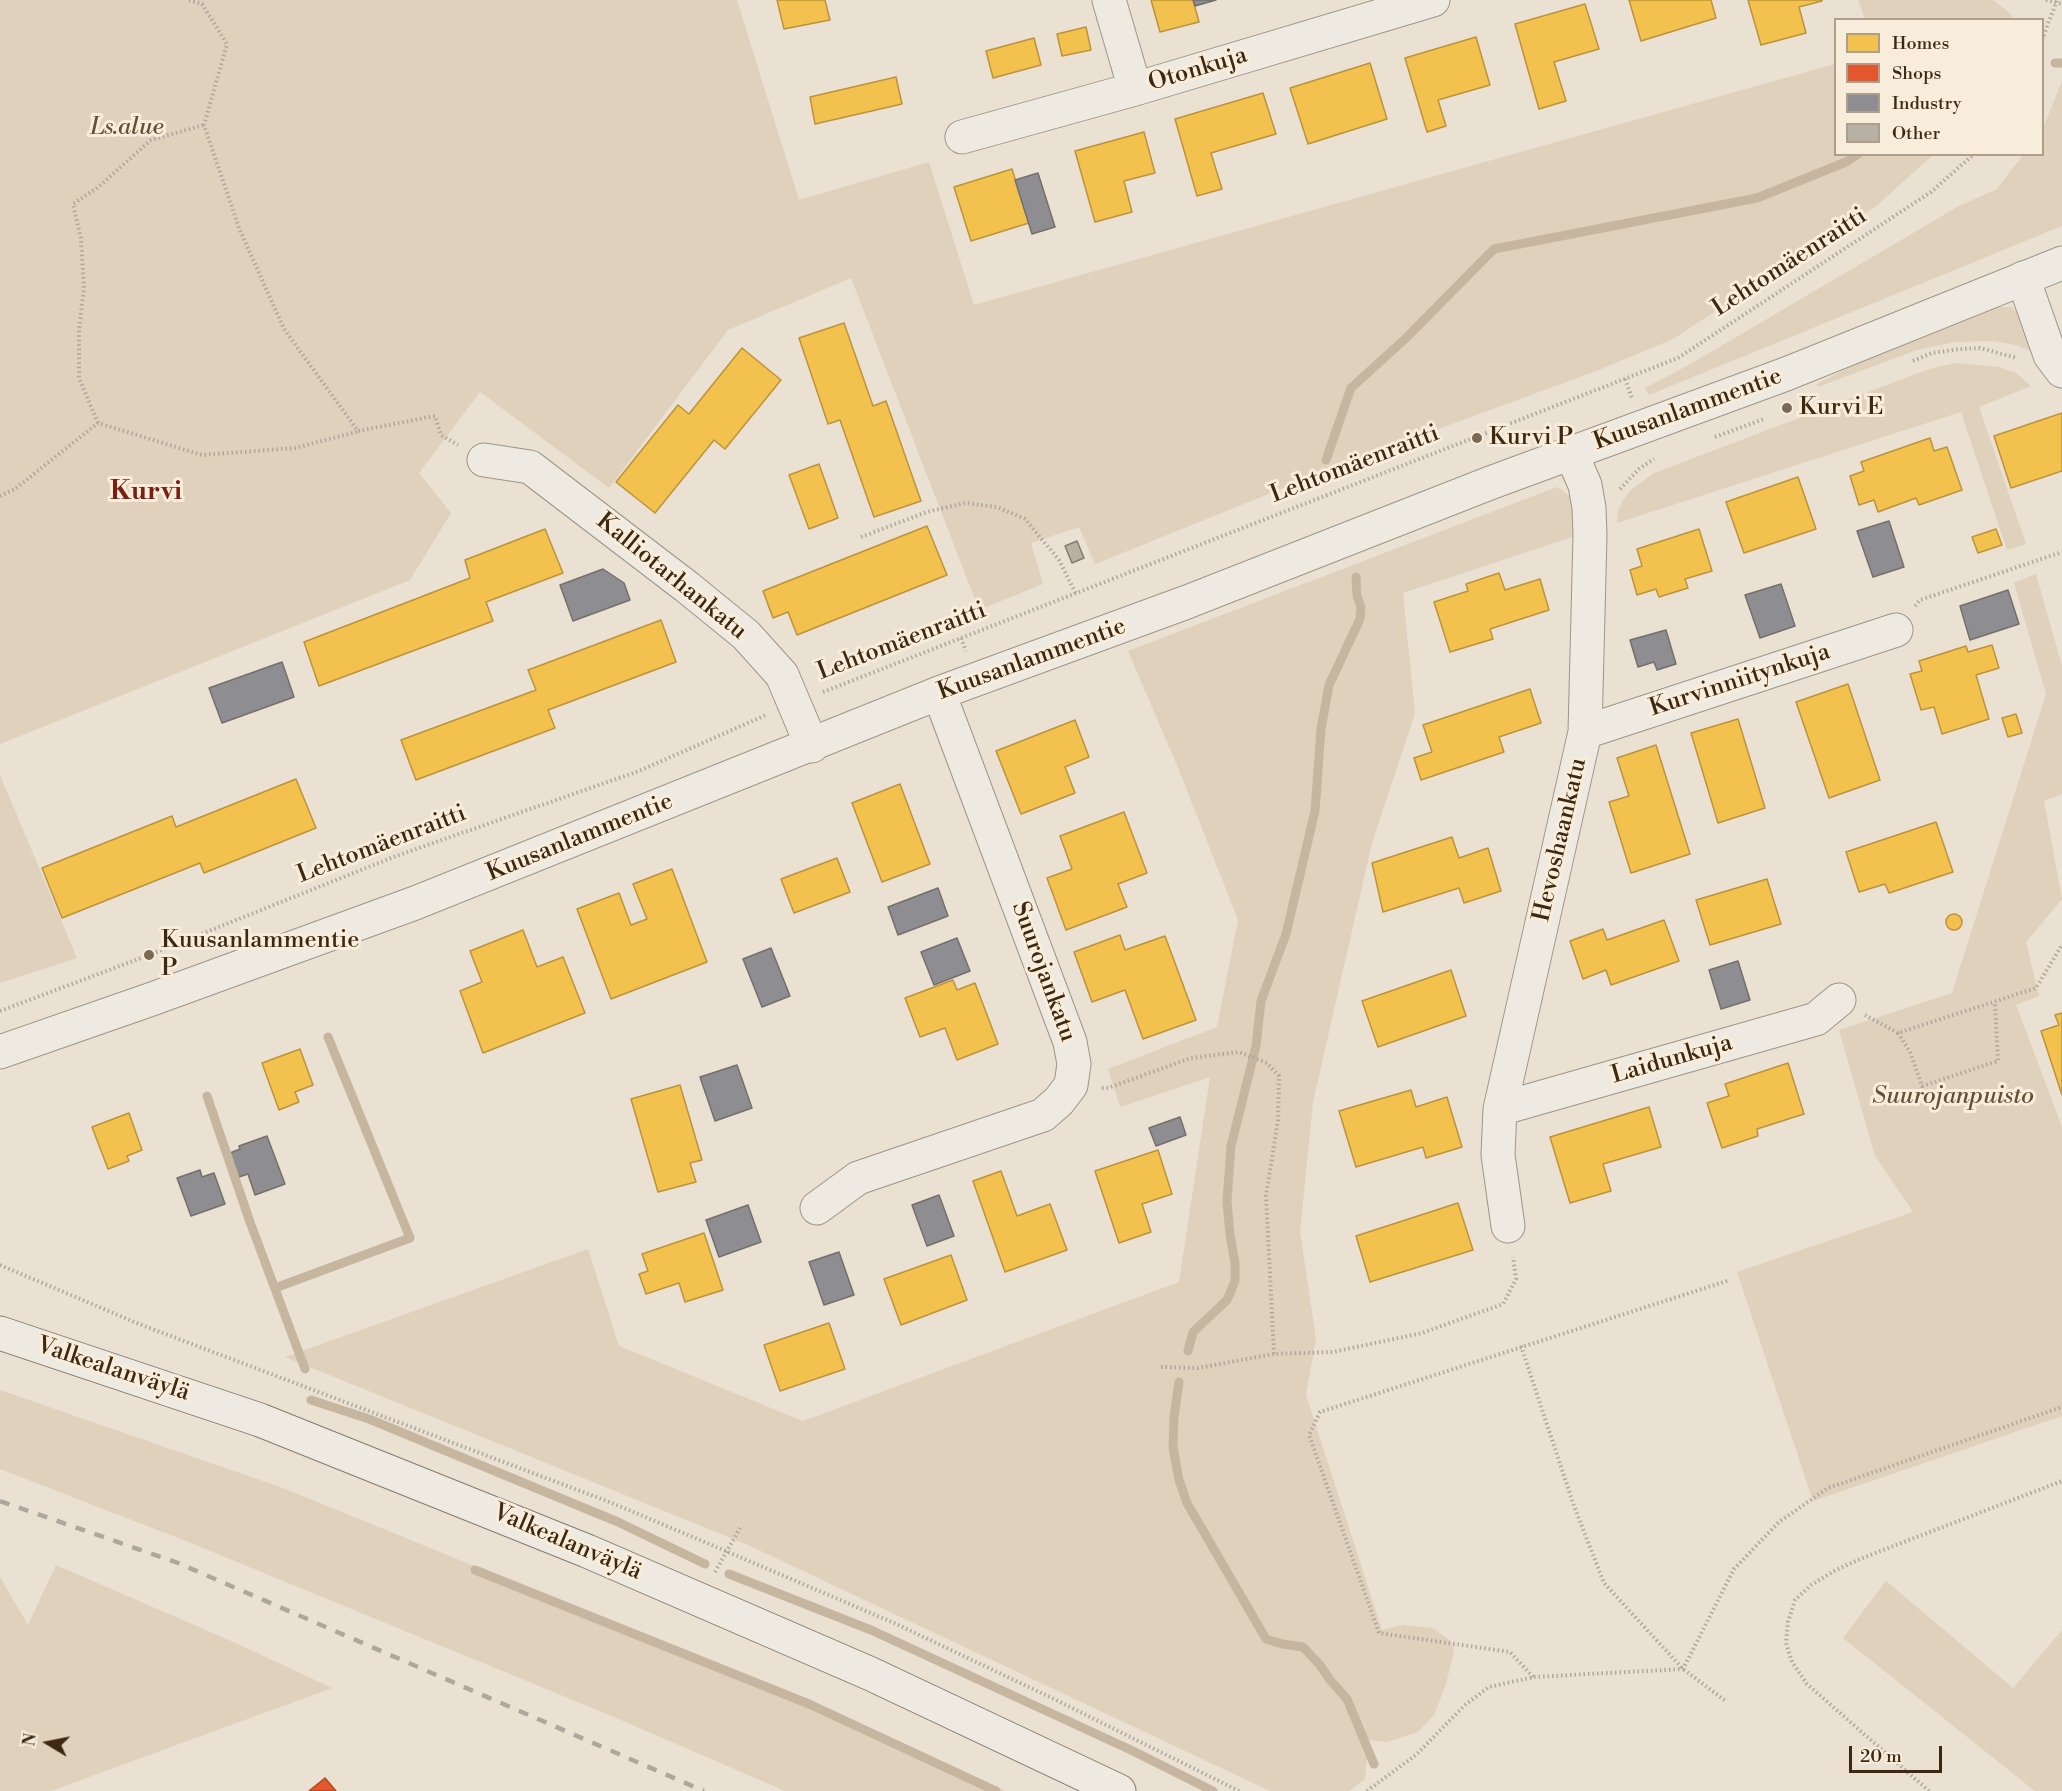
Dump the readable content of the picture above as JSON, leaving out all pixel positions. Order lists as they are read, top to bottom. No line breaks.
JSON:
{"streets":{"street":["Otonkuja","Kuusanlammentie","Kalliotarhankatu","Kurvinniitynkuja","Hevoshaankatu","Suurojankatu","Laidunkuja","Valkealanväylä"],"path":["Lehtomäenraitti"]},"crossings":[["Kuusanlammentie","Kalliotarhankatu"],["Kuusanlammentie","Hevoshaankatu"],["Kuusanlammentie","Suurojankatu"],["Kurvinniitynkuja","Hevoshaankatu"],["Hevoshaankatu","Laidunkuja"]],"districts":["Kurvi"],"parks":["Ls.alue","Suurojanpuisto"],"places":["Kurvi E","Kurvi P","Kuusanlammentie P"],"legend":["Homes","Shops","Industry","Other"],"scale_bar":"20 m","north":"left"}
